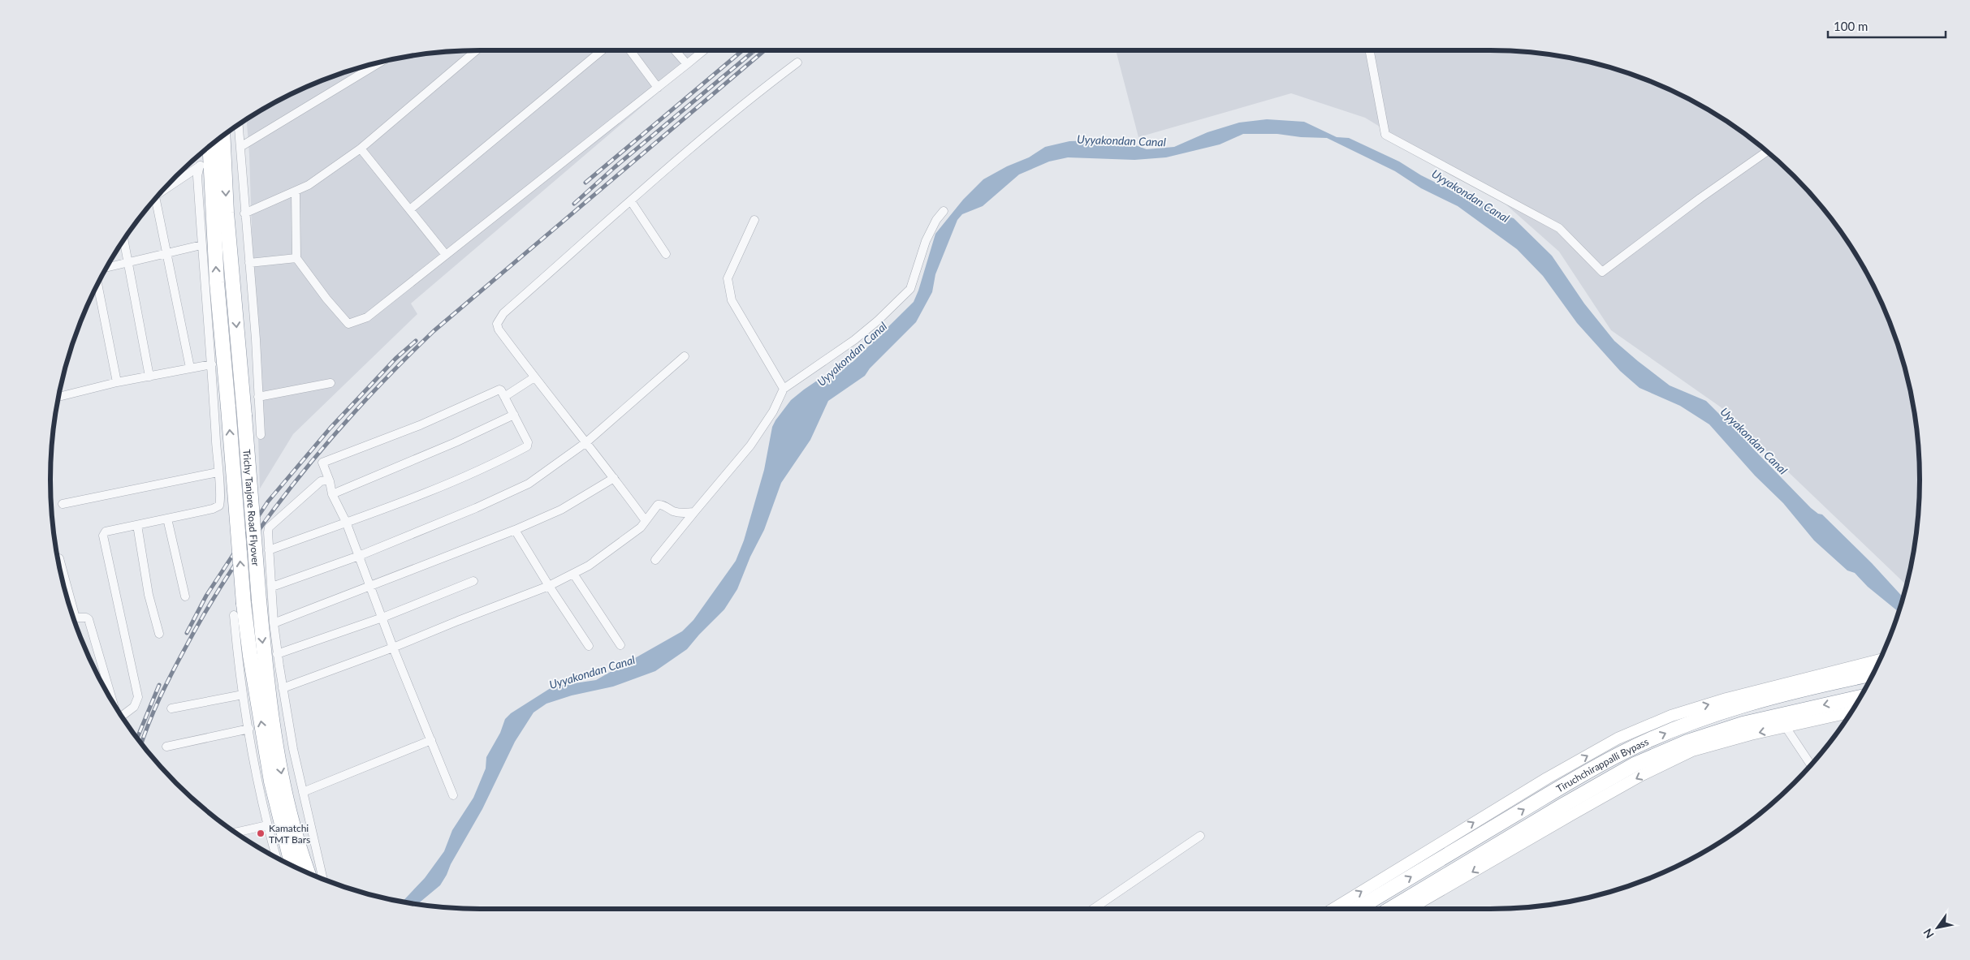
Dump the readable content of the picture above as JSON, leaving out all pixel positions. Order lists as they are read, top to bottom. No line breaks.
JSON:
{"streets":{"highway":["Trichy Tanjore Road Flyover","Tiruchchirappalli Bypass"]},"water":["Uyyakondan Canal"],"places":["Kamatchi TMT Bars"],"scale_bar":"100 m","north":"bottom left"}
